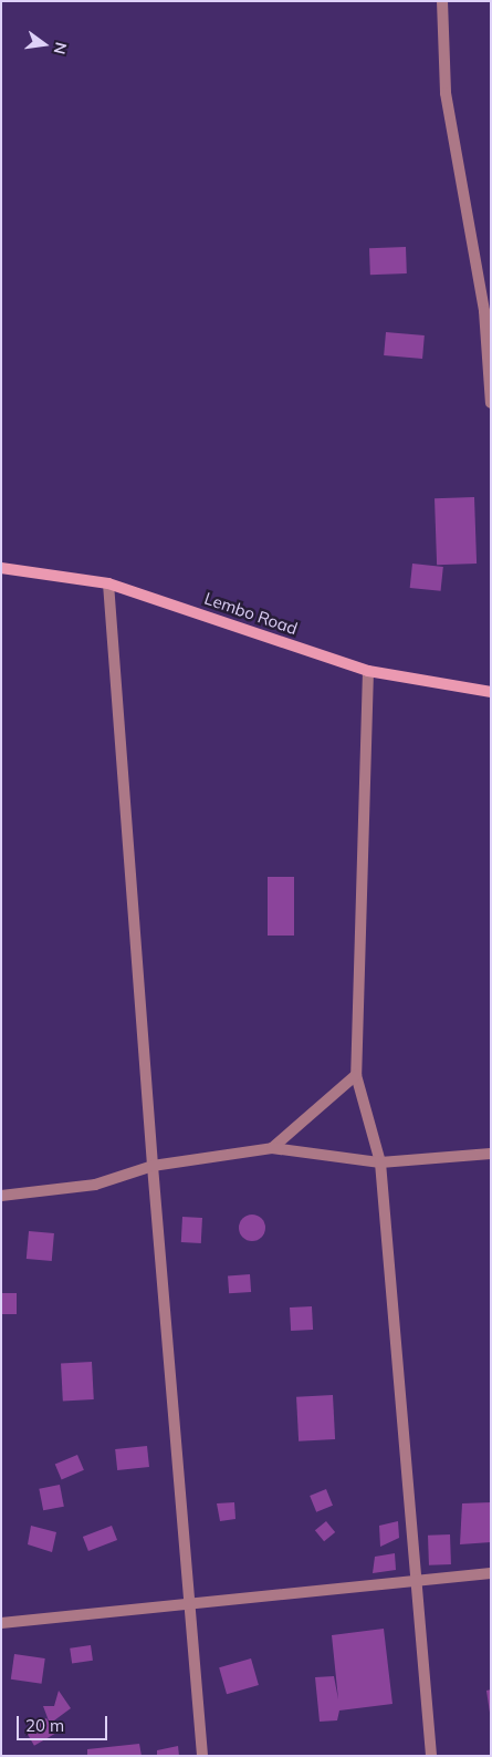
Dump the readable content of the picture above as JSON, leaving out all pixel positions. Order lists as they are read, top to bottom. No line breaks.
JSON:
{"streets":{"street":["Lembo Road"]},"scale_bar":"20 m","north":"right"}
